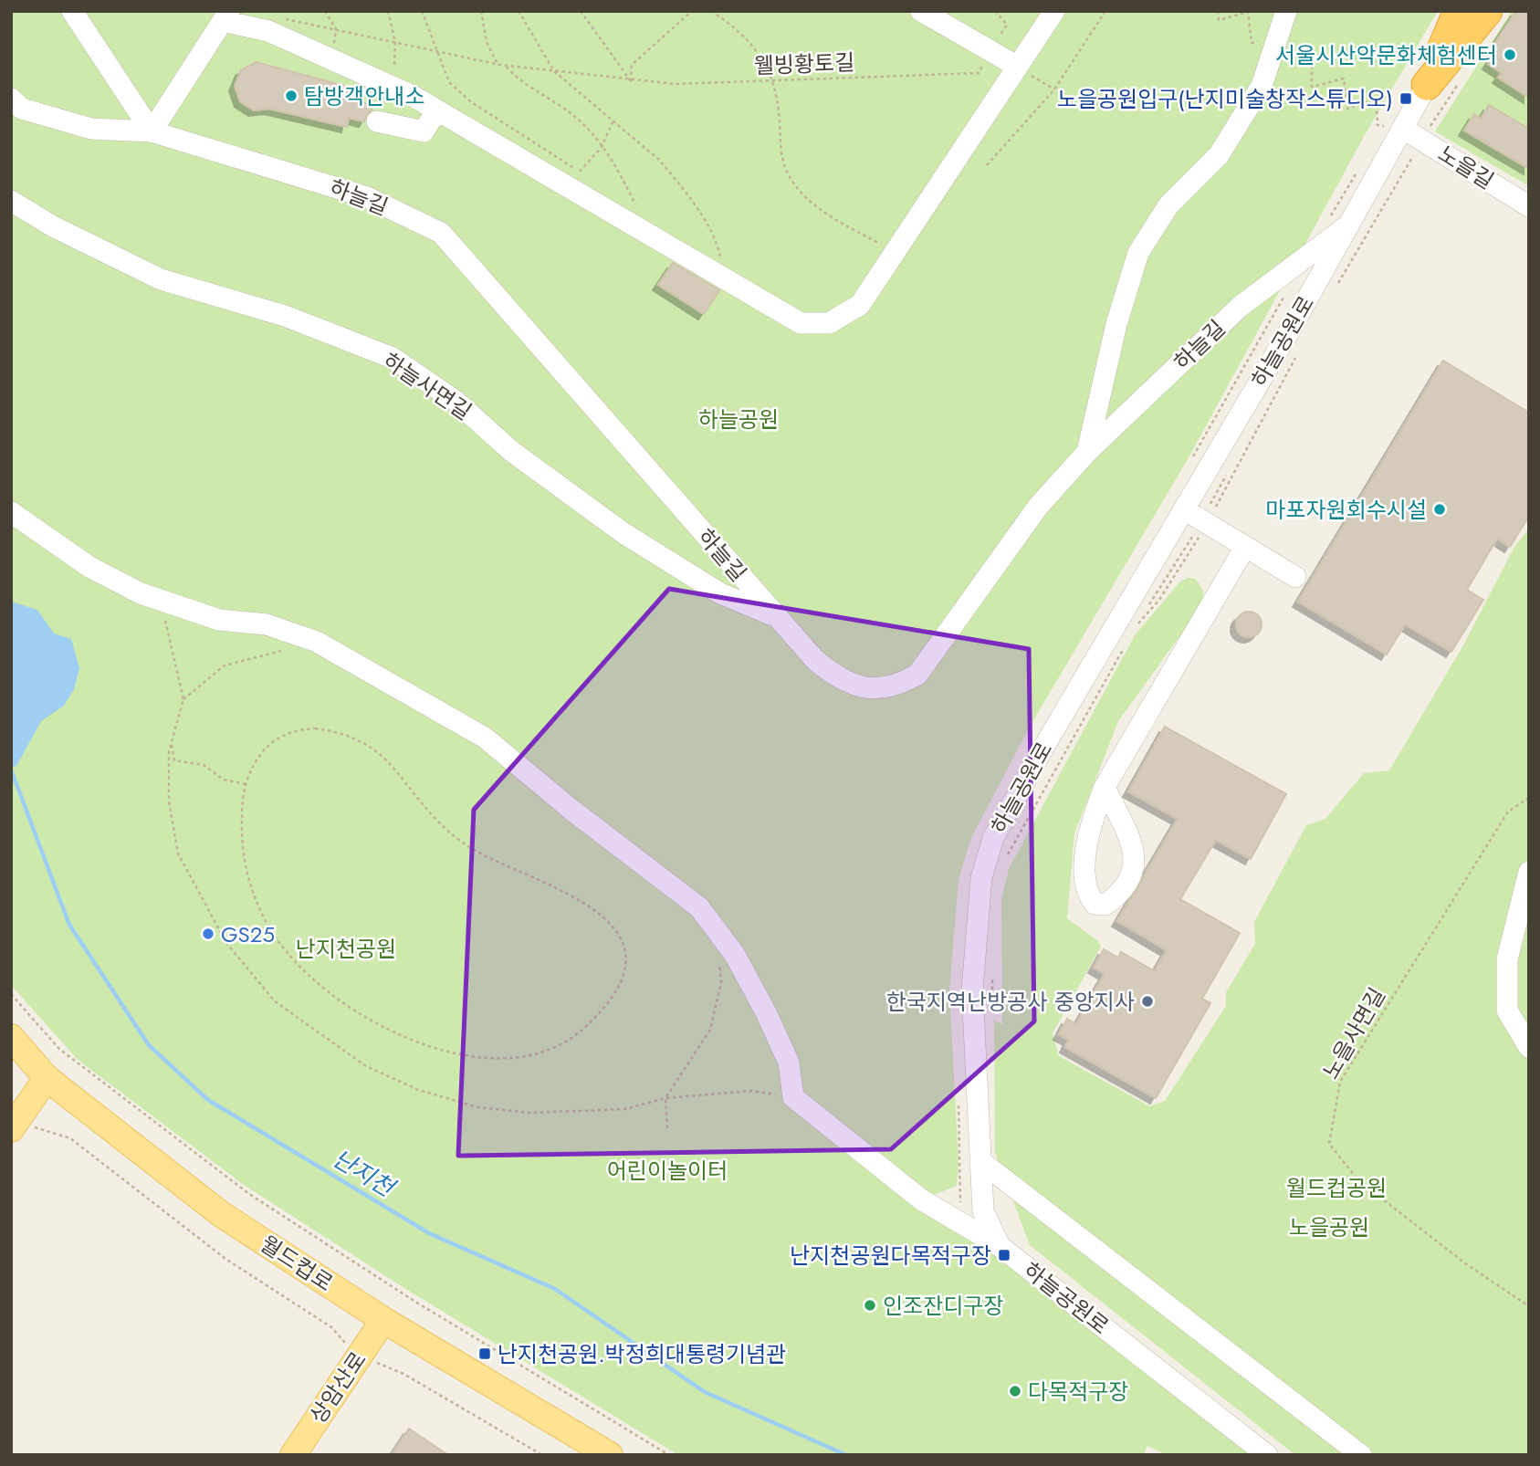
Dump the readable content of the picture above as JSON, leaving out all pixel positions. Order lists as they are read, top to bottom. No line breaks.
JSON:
{"streets":{"main road":["월드컵로","상암산로"],"street":["노을길","하늘길","하늘공원로","하늘사면길"],"path":["웰빙황토길","노을사면길"]},"crossings":[["노을길","하늘공원로"],["하늘길","하늘공원로"],["하늘길","하늘사면길"],["월드컵로","상암산로"]],"water":["난지천"],"parks":["하늘공원","난지천공원","어린이놀이터","월드컵공원","노을공원"],"places":{"other":["서울시산악문화체험센터","탐방객안내소","마포자원회수시설","GS25","한국지역난방공사 중앙지사","인조잔디구장","다목적구장"],"transit":["노을공원입구(난지미술창작스튜디오)","난지천공원다목적구장","난지천공원.박정희대통령기념관"]}}
